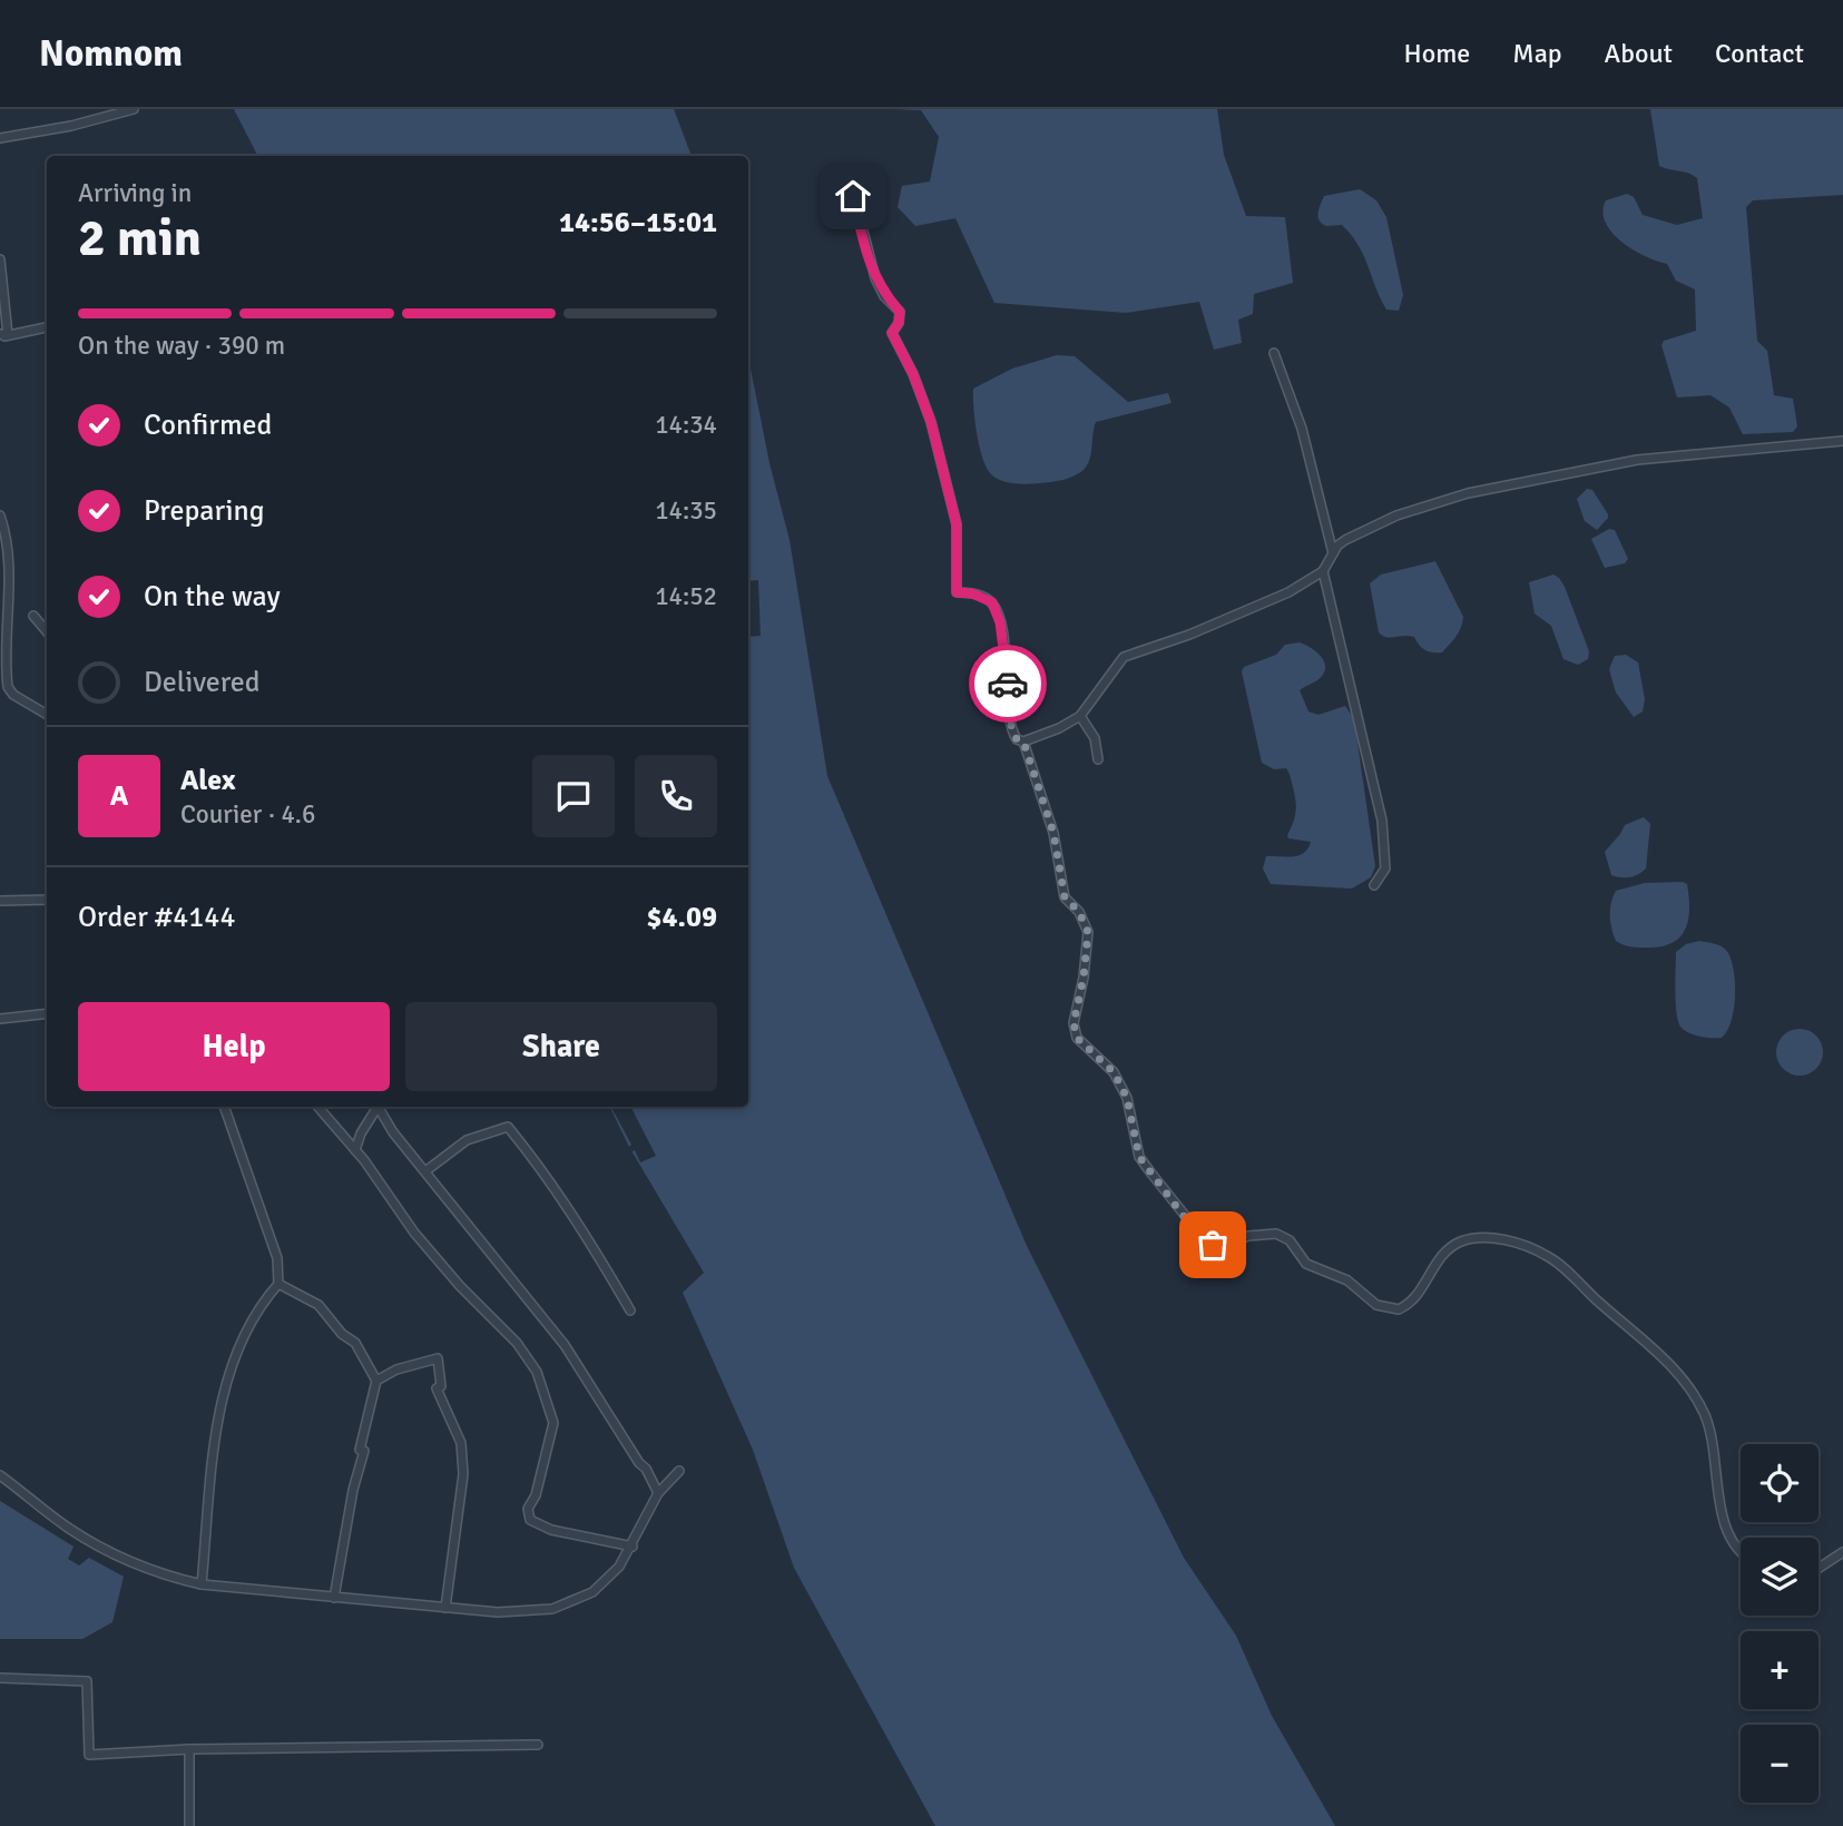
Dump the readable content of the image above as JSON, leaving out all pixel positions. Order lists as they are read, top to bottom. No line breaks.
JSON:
{"page":{"header":"Nomnom","nav":["Home","Map","About","Contact"],"heading":["2 min","Arriving in","14:56–15:01"],"panel":["Alex","Courier · 4.6","Order #4144","$4.09"],"bar":"On the way · 390 m","list":[["Confirmed","14:34"],["Preparing","14:35"],["On the way","14:52"],"Delivered"],"round":"A","buttons":["Help","Share"],"map_buttons":["+","−"]}}
